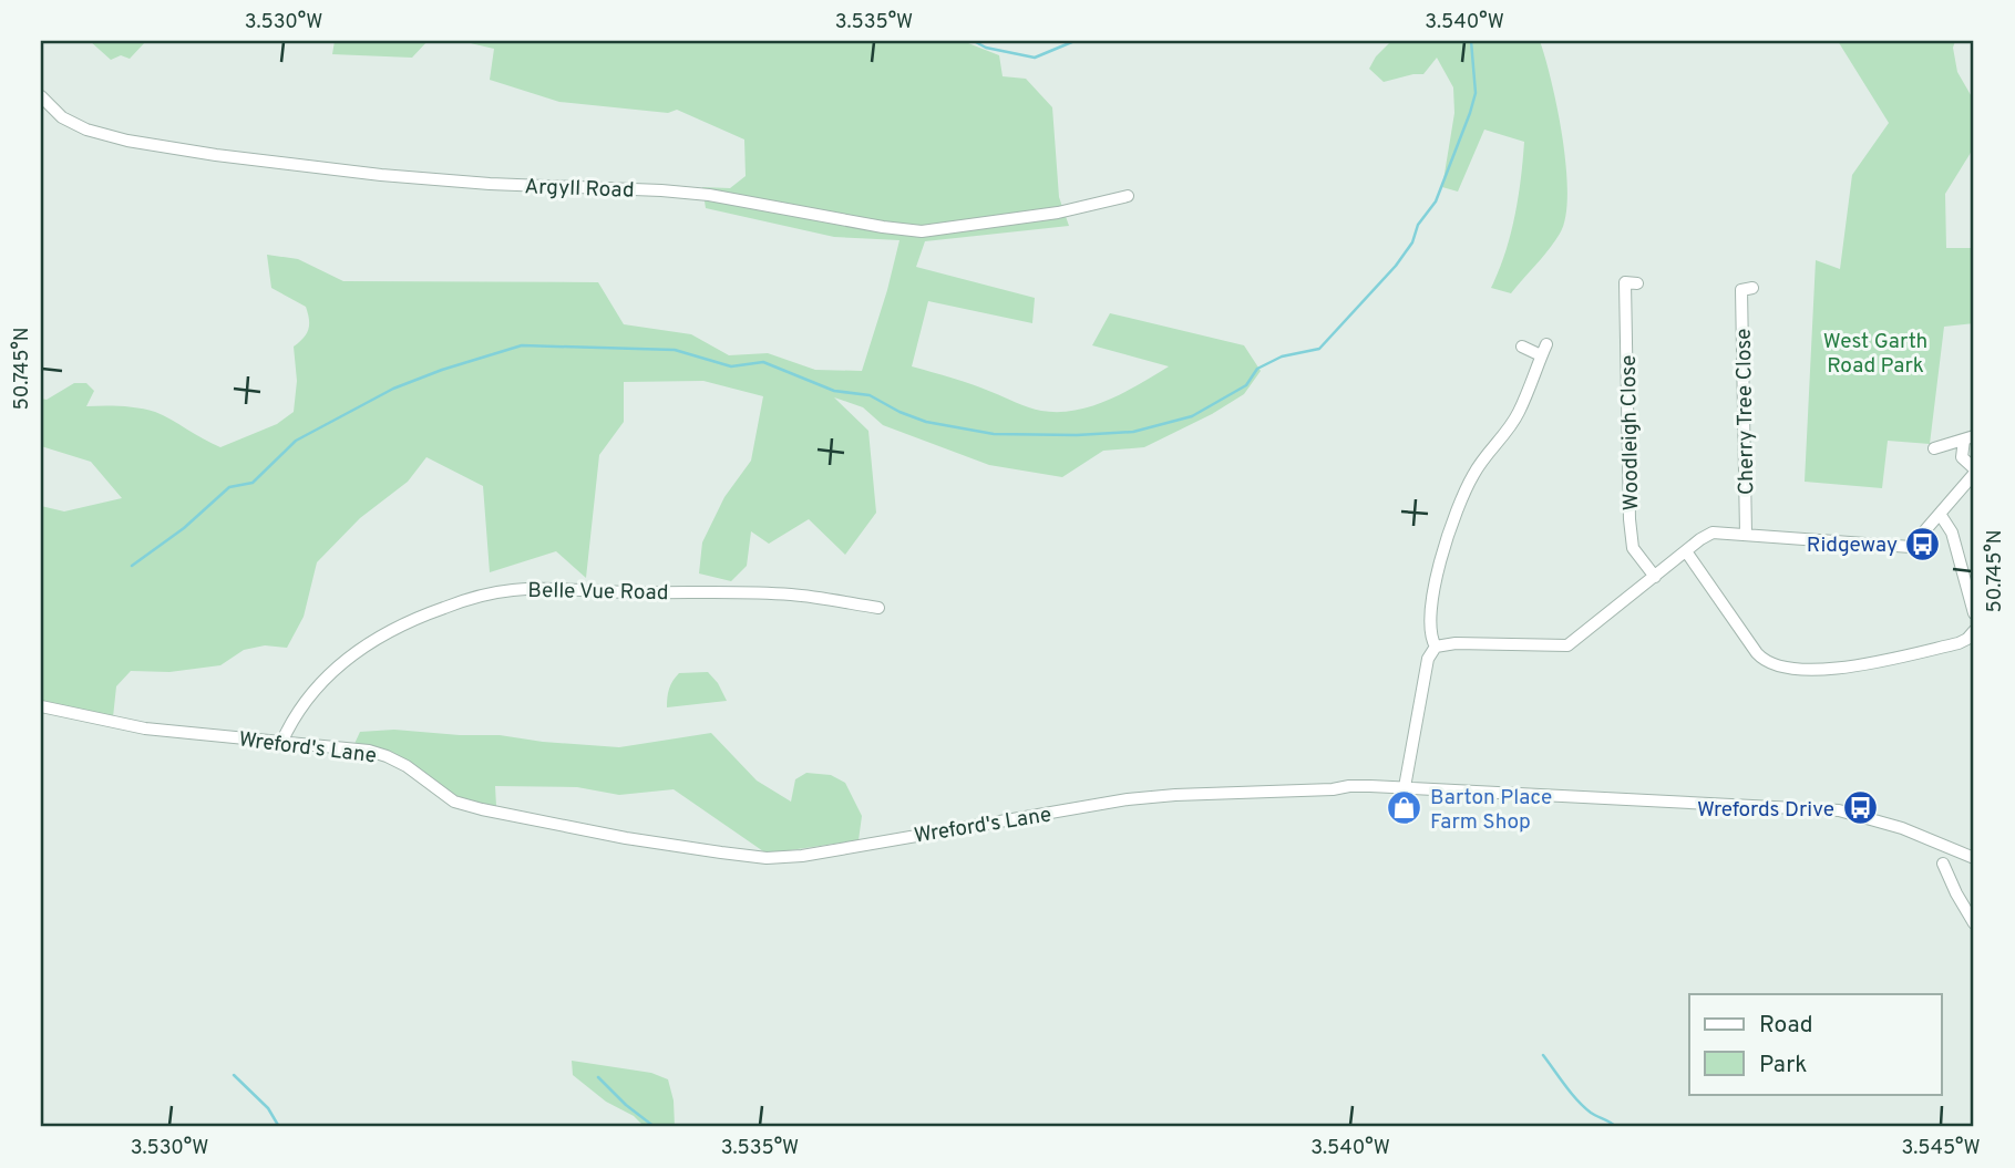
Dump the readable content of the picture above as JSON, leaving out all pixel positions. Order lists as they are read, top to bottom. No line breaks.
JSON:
{"streets":{"street":["Argyll Road","Cherry Tree Close","Woodleigh Close","Belle Vue Road","Wreford's Lane"]},"crossings":[["Belle Vue Road","Wreford's Lane"]],"parks":["West Garth Road Park"],"places":{"bus stop":["Ridgeway","Wrefords Drive"],"shop":["Barton Place Farm Shop"]},"legend":["Road","Park"],"coordinates":["3.530°W","3.535°W","3.540°W","50.745°N","3.545°W"]}
